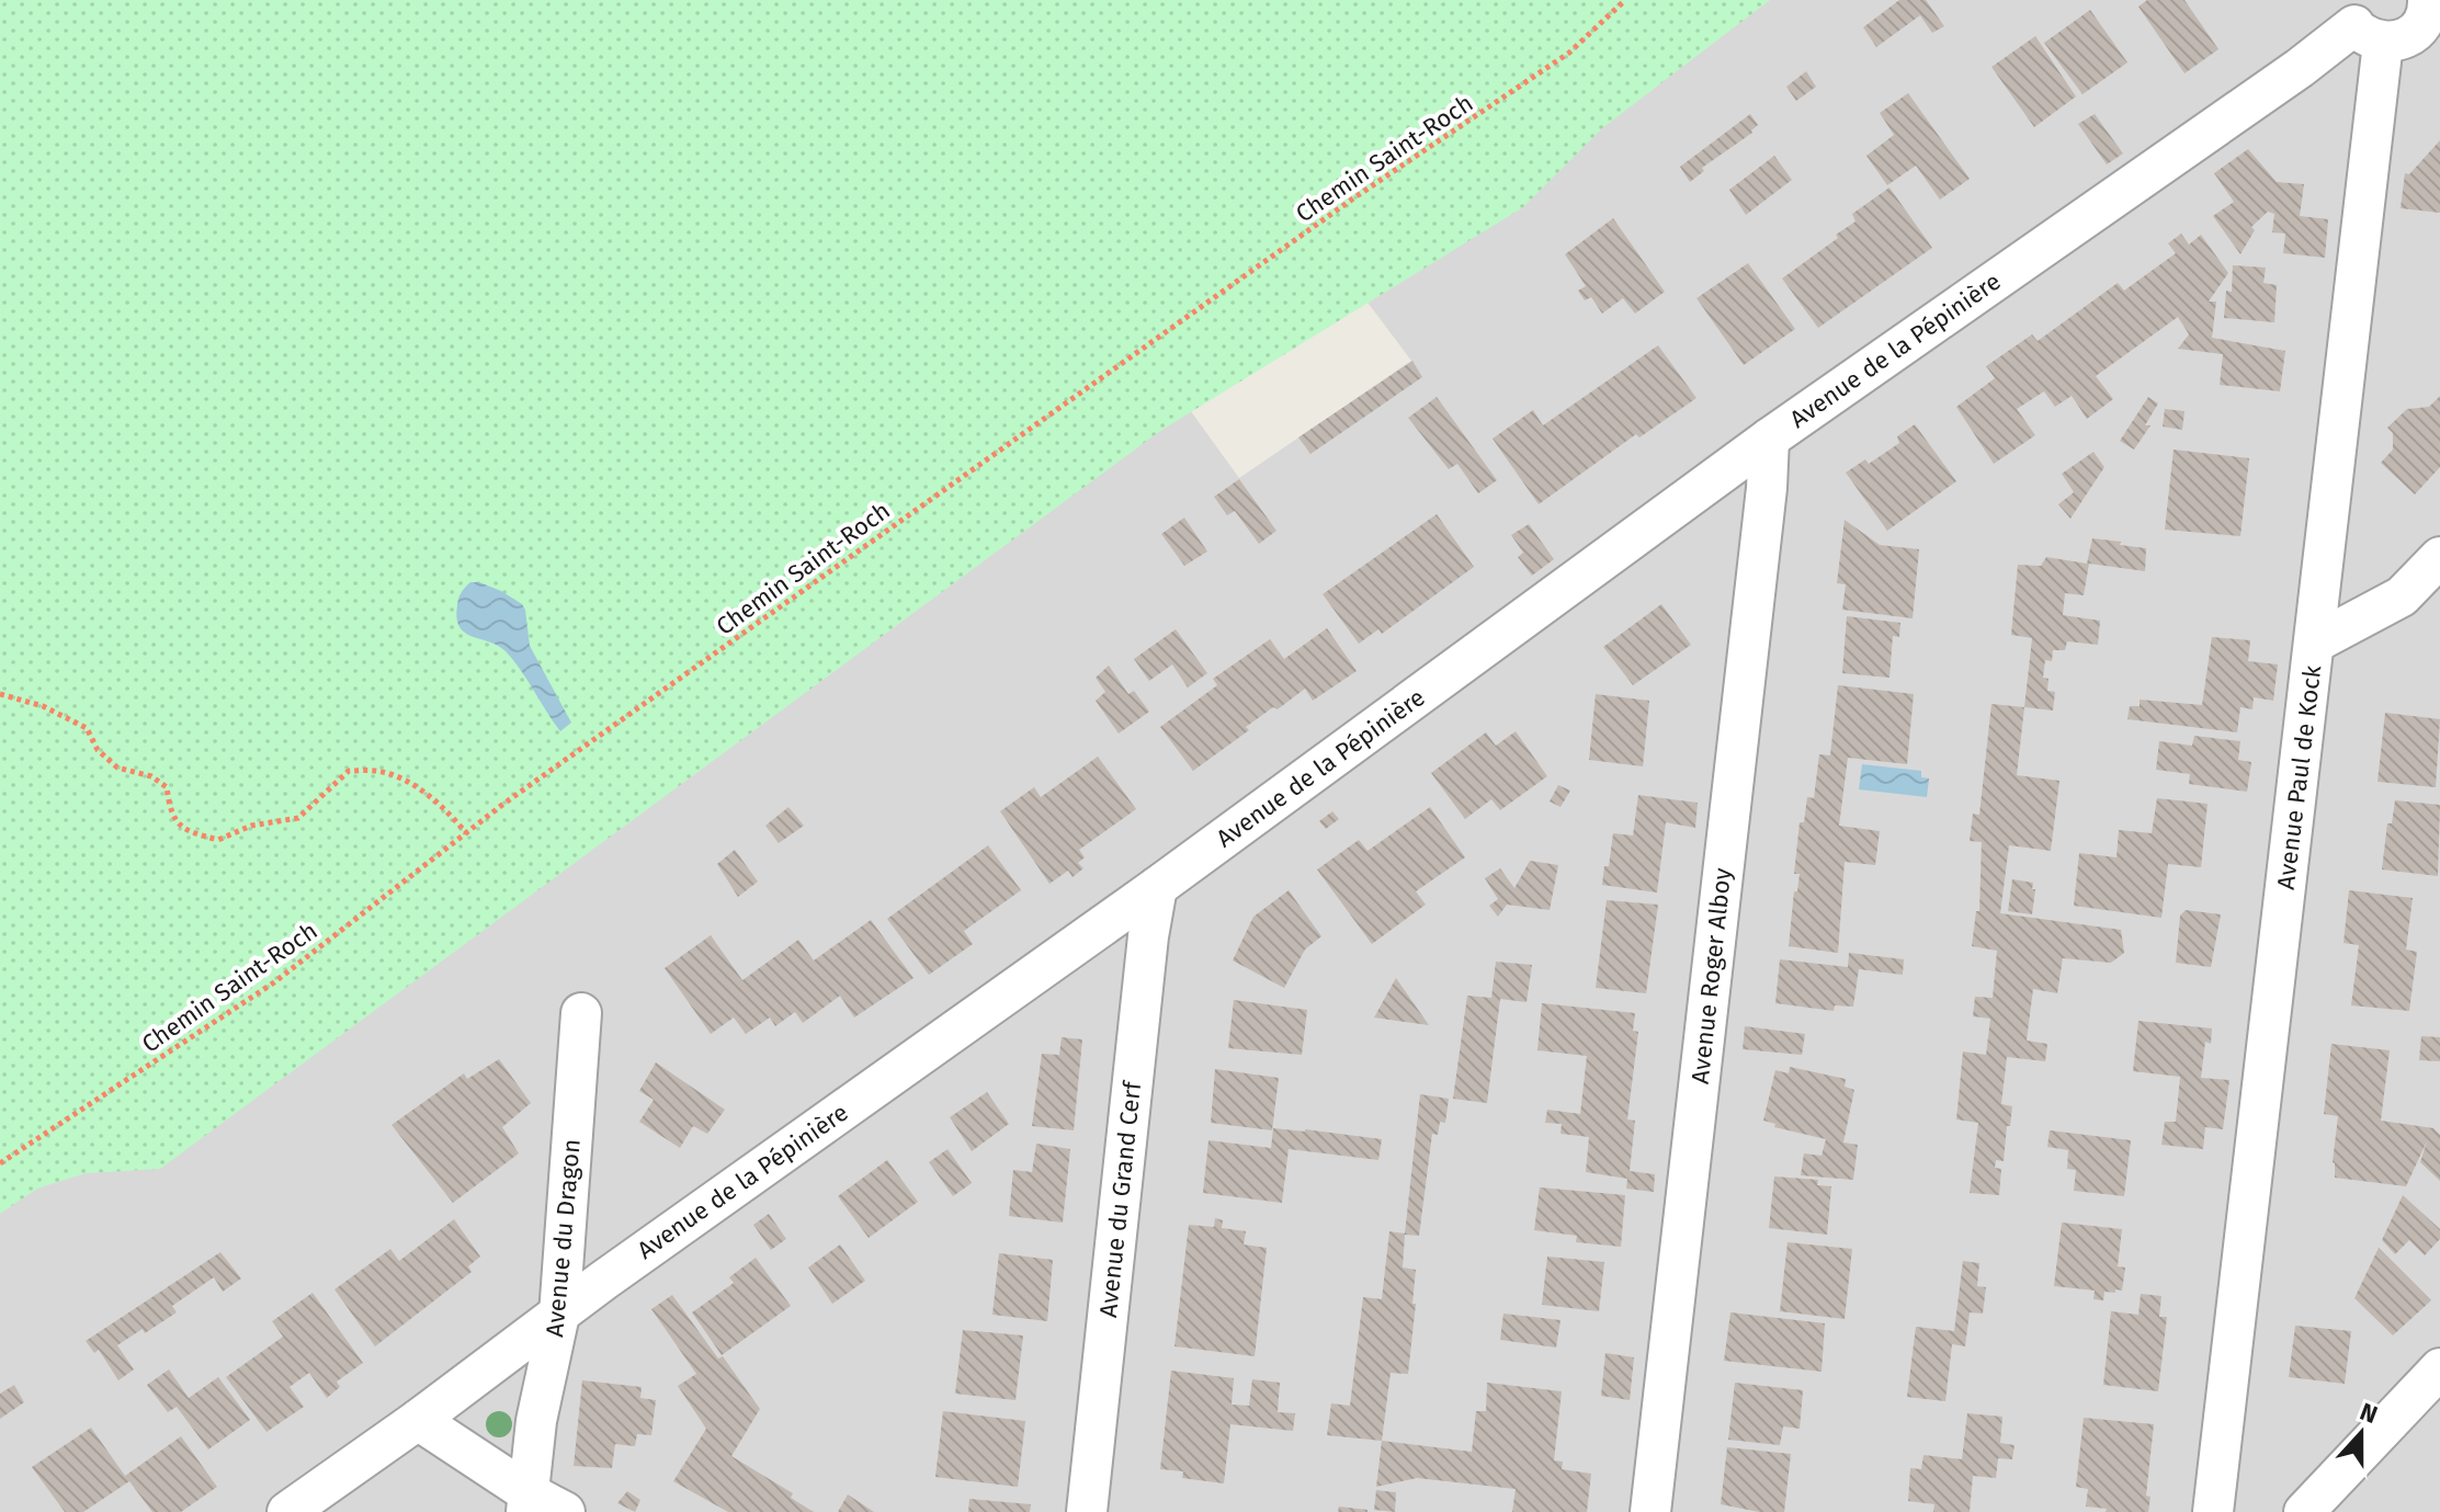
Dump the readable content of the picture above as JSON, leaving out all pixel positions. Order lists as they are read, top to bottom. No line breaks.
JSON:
{"streets":{"street":["Avenue de la Pépinière","Avenue Paul de Kock","Avenue Roger Alboy","Avenue du Grand Cerf","Avenue du Dragon"],"path":["Chemin Saint-Roch"]},"crossings":[["Avenue de la Pépinière","Avenue Paul de Kock"],["Avenue de la Pépinière","Avenue Roger Alboy"],["Avenue de la Pépinière","Avenue du Grand Cerf"],["Avenue de la Pépinière","Avenue du Dragon"]],"north":"top"}
